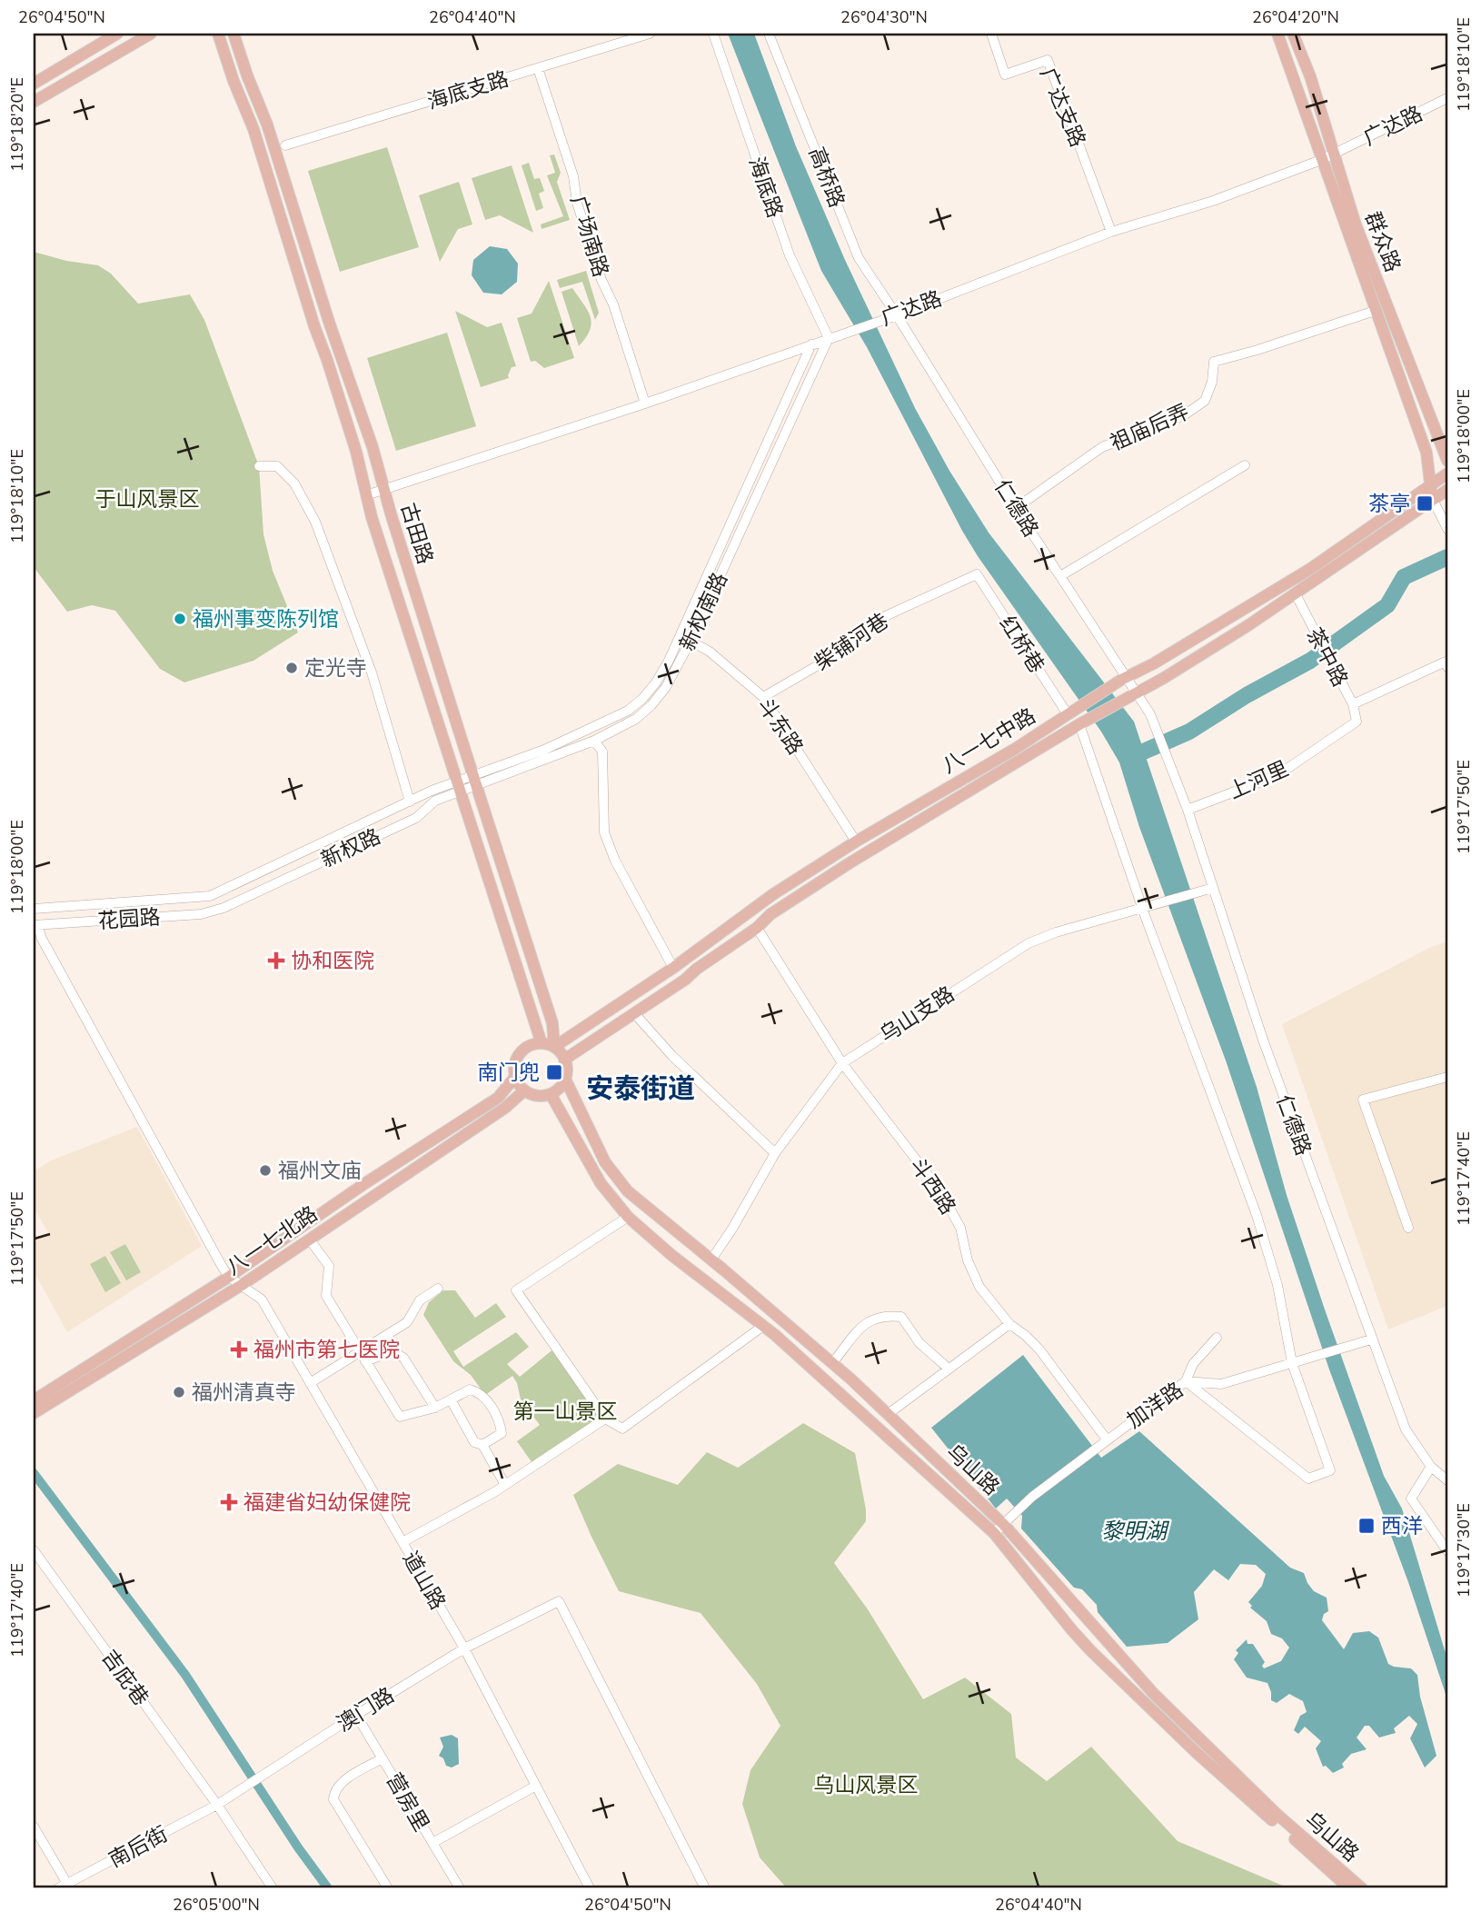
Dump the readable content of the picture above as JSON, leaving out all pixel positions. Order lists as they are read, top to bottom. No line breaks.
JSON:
{"streets":{"main road":["群众路","古田路","八一七中路","八一七北路","乌山路"],"street":["海底支路","广达支路","广达路","高桥路","海底路","广场南路","祖庙后弄","仁德路","新权南路","柴铺河巷","红桥巷","茶中路","斗东路","上河里","新权路","花园路","乌山支路","斗西路","加洋路","道山路","吉庇巷","澳门路","营房里","南后街"]},"crossings":[["海底支路","广场南路"],["广达支路","广达路"],["广达路","高桥路"],["广达路","海底路"],["广达路","广场南路"],["广达路","群众路"],["广达路","仁德路"],["广达路","古田路"],["广达路","新权南路"],["高桥路","仁德路"],["海底路","新权南路"],["祖庙后弄","仁德路"],["仁德路","八一七中路"],["仁德路","上河里"],["仁德路","乌山支路"],["仁德路","加洋路"],["古田路","新权南路"],["古田路","八一七中路"],["古田路","新权路"],["古田路","八一七北路"],["古田路","乌山路"],["新权南路","斗东路"],["新权南路","新权路"],["柴铺河巷","红桥巷"],["柴铺河巷","斗东路"],["红桥巷","八一七中路"],["茶中路","八一七中路"],["茶中路","上河里"],["斗东路","八一七中路"],["八一七中路","斗西路"],["八一七中路","八一七北路"],["八一七中路","乌山路"],["新权路","花园路"],["乌山支路","斗西路"],["乌山支路","乌山路"],["斗西路","加洋路"],["八一七北路","乌山路"],["八一七北路","道山路"],["加洋路","乌山路"],["道山路","澳门路"],["吉庇巷","澳门路"],["吉庇巷","南后街"],["澳门路","营房里"],["澳门路","南后街"]],"districts":["安泰街道"],"water":["黎明湖"],"parks":["于山风景区","第一山景区","乌山风景区"],"places":{"transit":["茶亭","南门兜","西洋"],"other":["福州事变陈列馆","定光寺","福州文庙","福州清真寺"],"health":["协和医院","福州市第七医院","福建省妇幼保健院"]},"coordinates":["26°04'50\"N","26°04'40\"N","26°04'30\"N","26°04'20\"N","119°18'10\"E","119°18'20\"E","119°18'00\"E","119°17'50\"E","119°17'40\"E","119°17'30\"E","26°05'00\"N"]}
